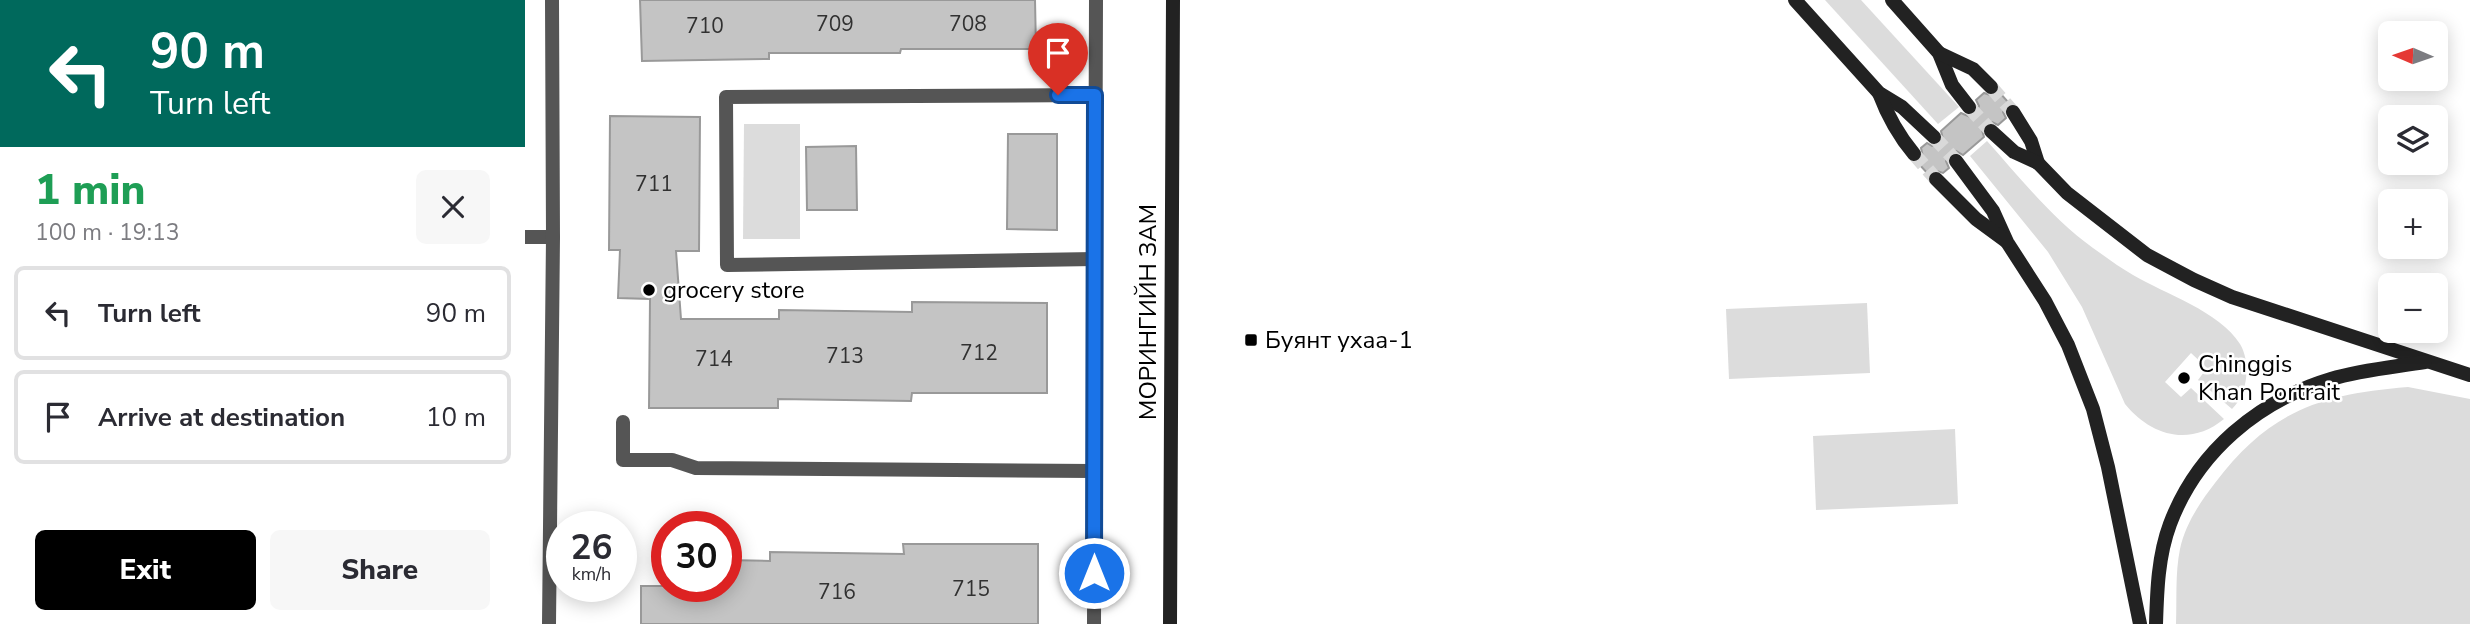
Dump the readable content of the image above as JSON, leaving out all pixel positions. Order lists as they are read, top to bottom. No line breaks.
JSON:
{"streets":{"street":["МОРИНГИЙН ЗАМ"]},"places":{"other":["grocery store","Chinggis Khan Portrait"],"transit":["Буянт ухаа-1"]},"house_numbers":["709","708","710","711","712","713","714","715","716"],"north":"left","page":{"turn":["90 m","Turn left"],"map_buttons":["+","−"],"heading":["1 min","100 m · 19:13"],"list":[{"name":"Turn left","value":"90 m"},{"name":"Arrive at destination","value":"10 m"}],"speed":"26 km/h","limit":"30","buttons":["Exit","Share"]}}
